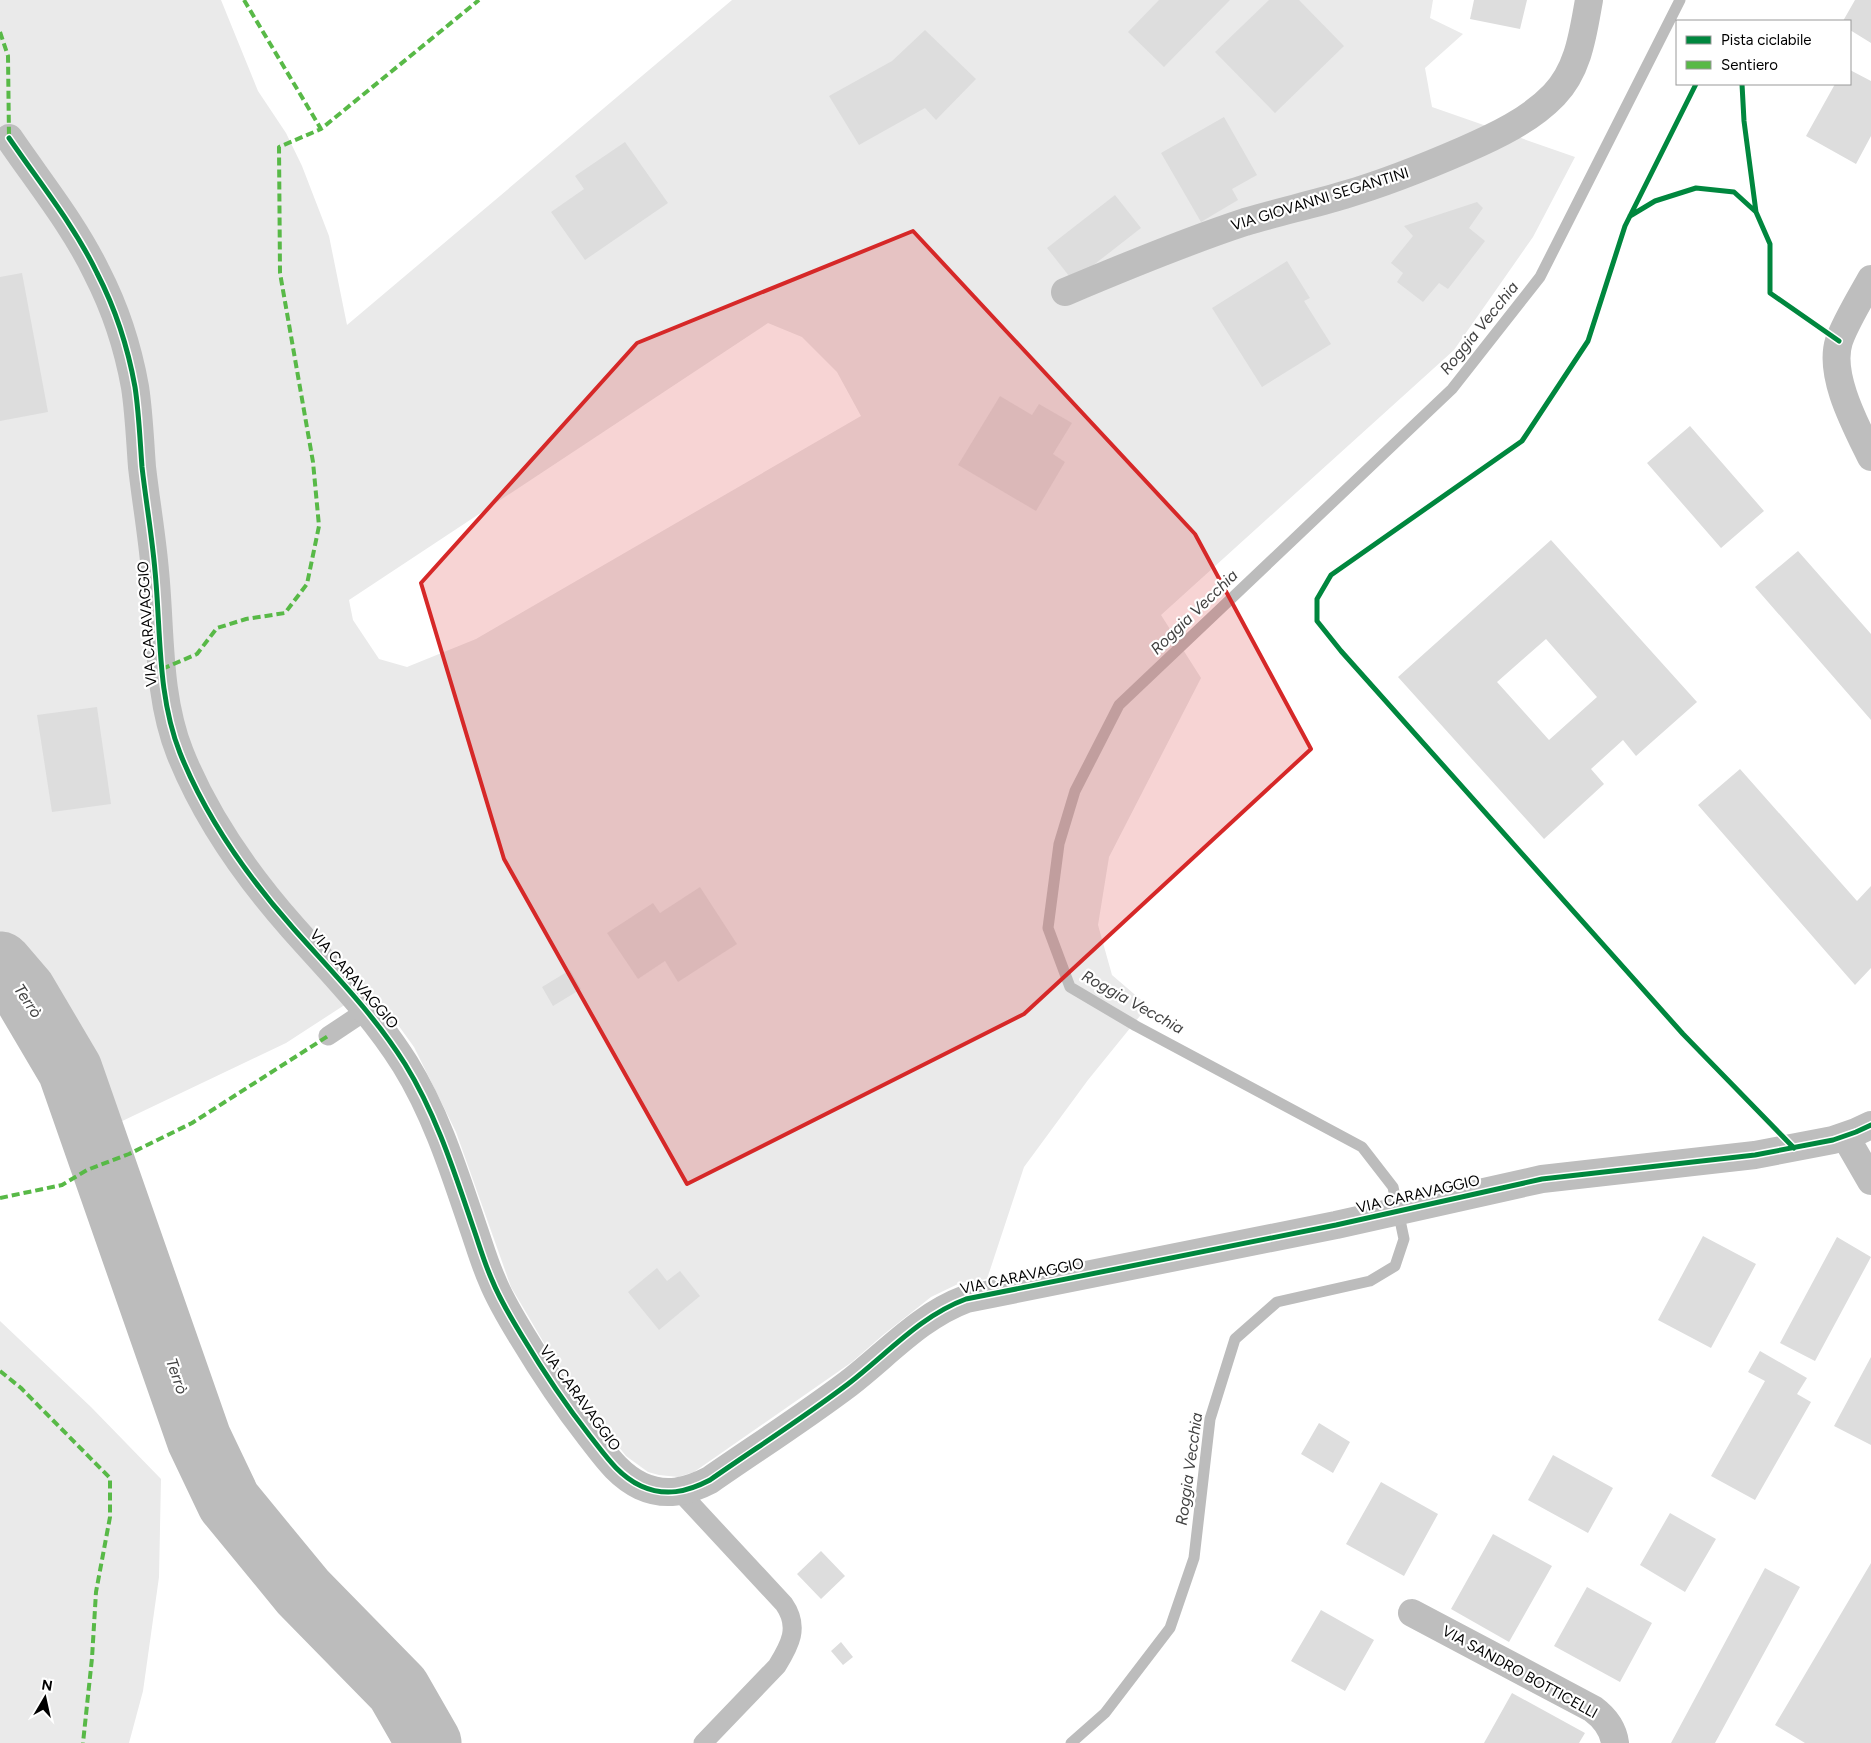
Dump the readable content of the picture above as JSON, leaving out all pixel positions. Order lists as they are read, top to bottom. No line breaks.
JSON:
{"streets":{"street":["VIA GIOVANNI SEGANTINI","VIA CARAVAGGIO","VIA SANDRO BOTTICELLI"]},"water":["Roggia Vecchia","Terrò"],"legend":["Pista ciclabile","Sentiero"],"north":"top"}
